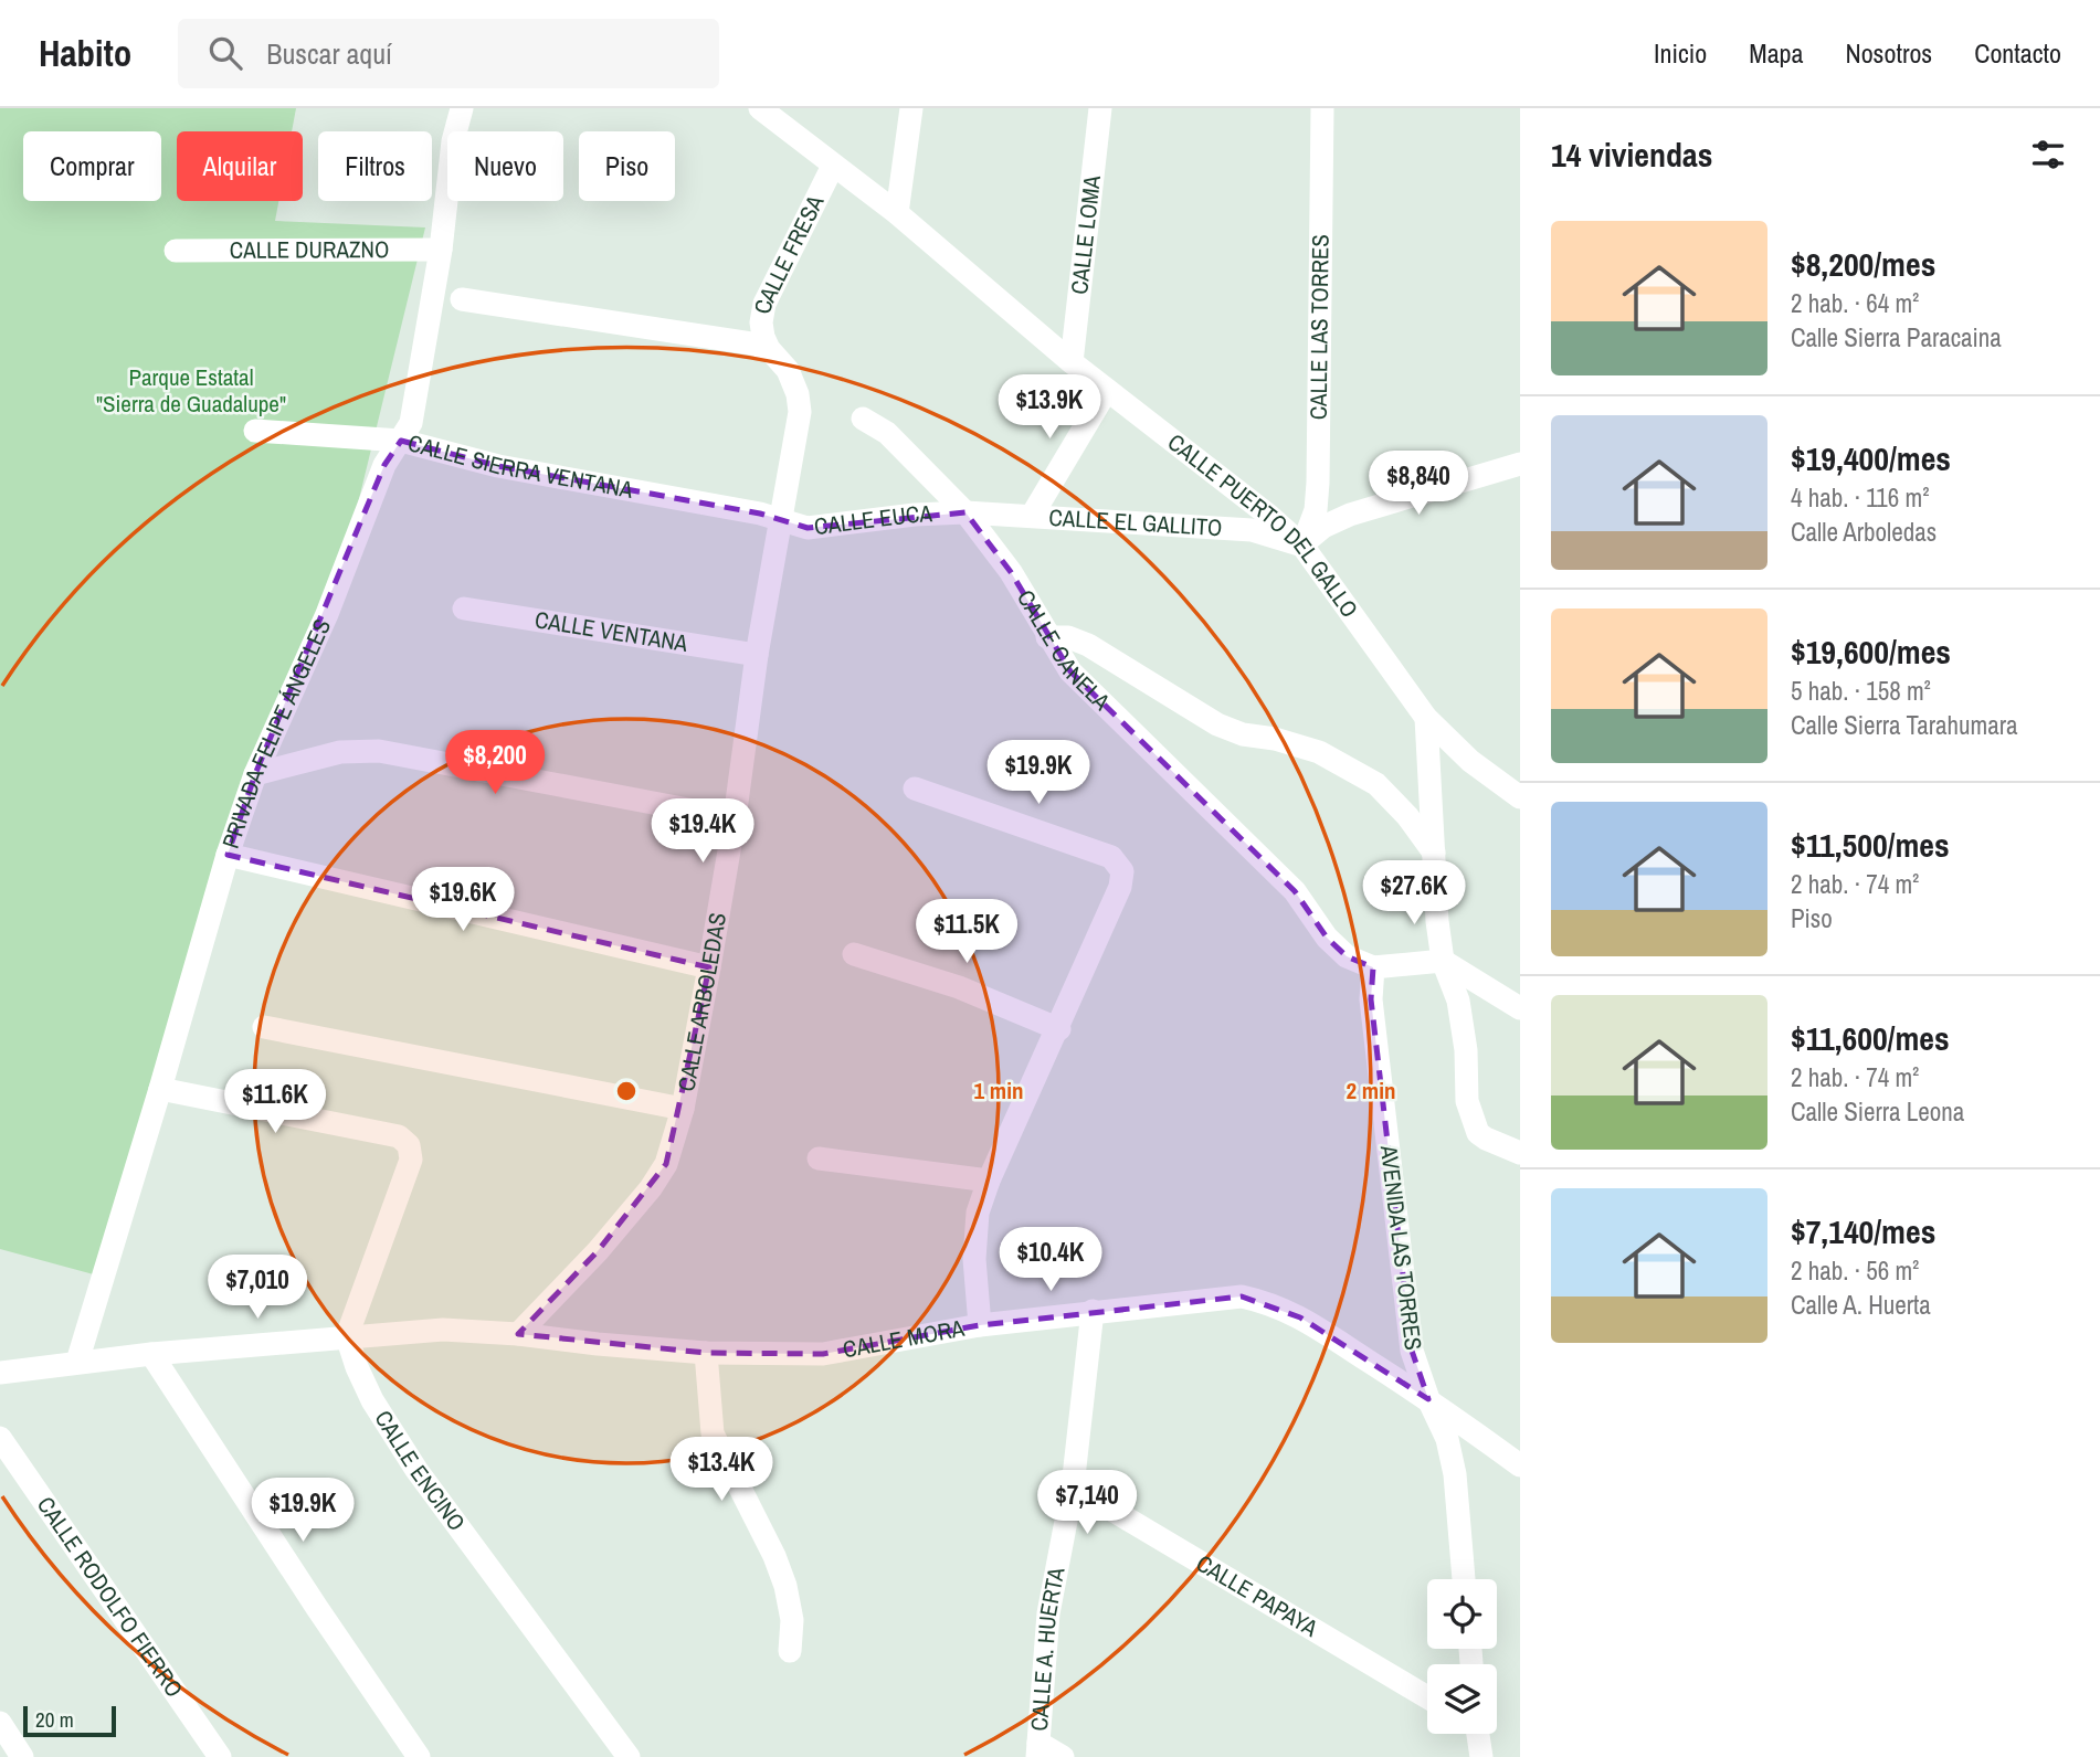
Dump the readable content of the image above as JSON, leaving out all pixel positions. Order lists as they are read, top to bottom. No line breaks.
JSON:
{"streets":{"street":["CALLE LOMA","CALLE DURAZNO","CALLE FRESA","CALLE LAS TORRES","CALLE SIERRA VENTANA","CALLE EUCA","CALLE EL GALLITO","CALLE PUERTO DEL GALLO","CALLE VENTANA","CALLE CANELA","PRIVADA FELIPE ÁNGELES","CALLE ARBOLEDAS","AVENIDA LAS TORRES","CALLE MORA","CALLE ENCINO","CALLE RODOLFO FIERRO","CALLE PAPAYA","CALLE A. HUERTA"]},"crossings":[["CALLE LOMA","CALLE PUERTO DEL GALLO"],["CALLE DURAZNO","PRIVADA FELIPE ÁNGELES"],["CALLE FRESA","CALLE PUERTO DEL GALLO"],["CALLE FRESA","CALLE ARBOLEDAS"],["CALLE LAS TORRES","CALLE EL GALLITO"],["CALLE LAS TORRES","CALLE PUERTO DEL GALLO"],["CALLE SIERRA VENTANA","CALLE EUCA"],["CALLE SIERRA VENTANA","PRIVADA FELIPE ÁNGELES"],["CALLE SIERRA VENTANA","CALLE ARBOLEDAS"],["CALLE EUCA","CALLE EL GALLITO"],["CALLE EUCA","CALLE CANELA"],["CALLE EUCA","CALLE ARBOLEDAS"],["CALLE EL GALLITO","CALLE PUERTO DEL GALLO"],["CALLE EL GALLITO","CALLE CANELA"],["CALLE VENTANA","CALLE ARBOLEDAS"],["CALLE CANELA","AVENIDA LAS TORRES"],["PRIVADA FELIPE ÁNGELES","CALLE MORA"],["CALLE ARBOLEDAS","CALLE MORA"],["AVENIDA LAS TORRES","CALLE MORA"],["CALLE MORA","CALLE ENCINO"],["CALLE MORA","CALLE A. HUERTA"],["CALLE PAPAYA","CALLE A. HUERTA"]],"parks":["Parque Estatal \"Sierra de Guadalupe\""],"scale_bar":"20 m","page":{"header":"Habito","search":"Buscar aquí","nav":["Inicio","Mapa","Nosotros","Contacto"],"heading":"14 viviendas","chip":["Comprar","Alquilar","Filtros","Nuevo","Piso"],"list":[{"name":"$8,200/mes","note":"2 hab. · 64 m² · Calle Sierra Paracaina"},{"name":"$19,400/mes","note":"4 hab. · 116 m² · Calle Arboledas"},{"name":"$19,600/mes","note":"5 hab. · 158 m² · Calle Sierra Tarahumara"},{"name":"$11,500/mes","note":"2 hab. · 74 m² · Piso"},{"name":"$11,600/mes","note":"2 hab. · 74 m² · Calle Sierra Leona"},{"name":"$7,140/mes","note":"2 hab. · 56 m² · Calle A. Huerta"}],"price":["$13.9K","$8,840","$8,200","$19.9K","$19.4K","$27.6K","$19.6K","$11.5K","$11.6K","$10.4K","$7,010","$13.4K","$7,140","$19.9K"],"scale":"20 m"},"rings":["1 min","2 min"]}
